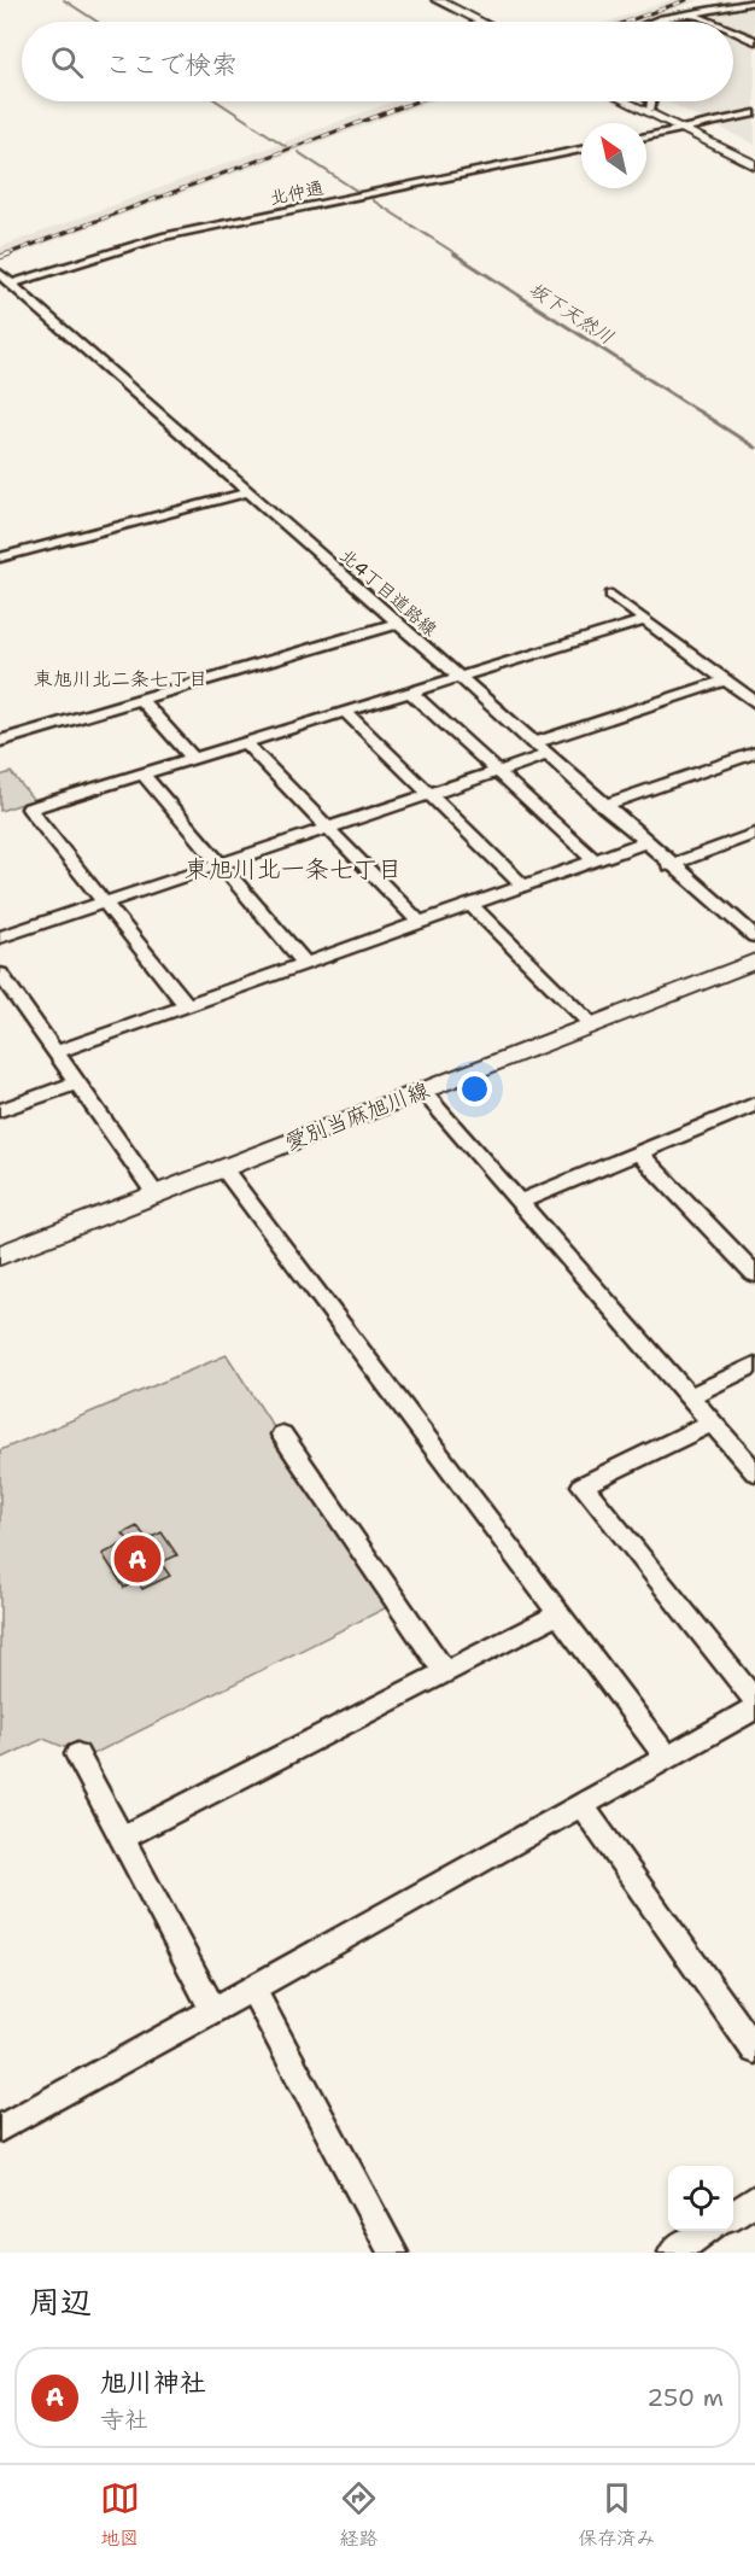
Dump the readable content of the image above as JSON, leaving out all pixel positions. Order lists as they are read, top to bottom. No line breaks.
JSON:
{"streets":{"main road":["愛別当麻旭川線"],"street":["北仲通","北4丁目道路線"]},"crossings":[["北仲通","北4丁目道路線"]],"districts":["東旭川北二条七丁目","東旭川北一条七丁目"],"water":["坂下天然川"],"north":"top left","page":{"search":"ここで検索","pins":"A","heading":"周辺","list":[{"mark":"A","name":"旭川神社","note":"寺社","value":"250 m"}],"nav":["地図","経路","保存済み"]}}
